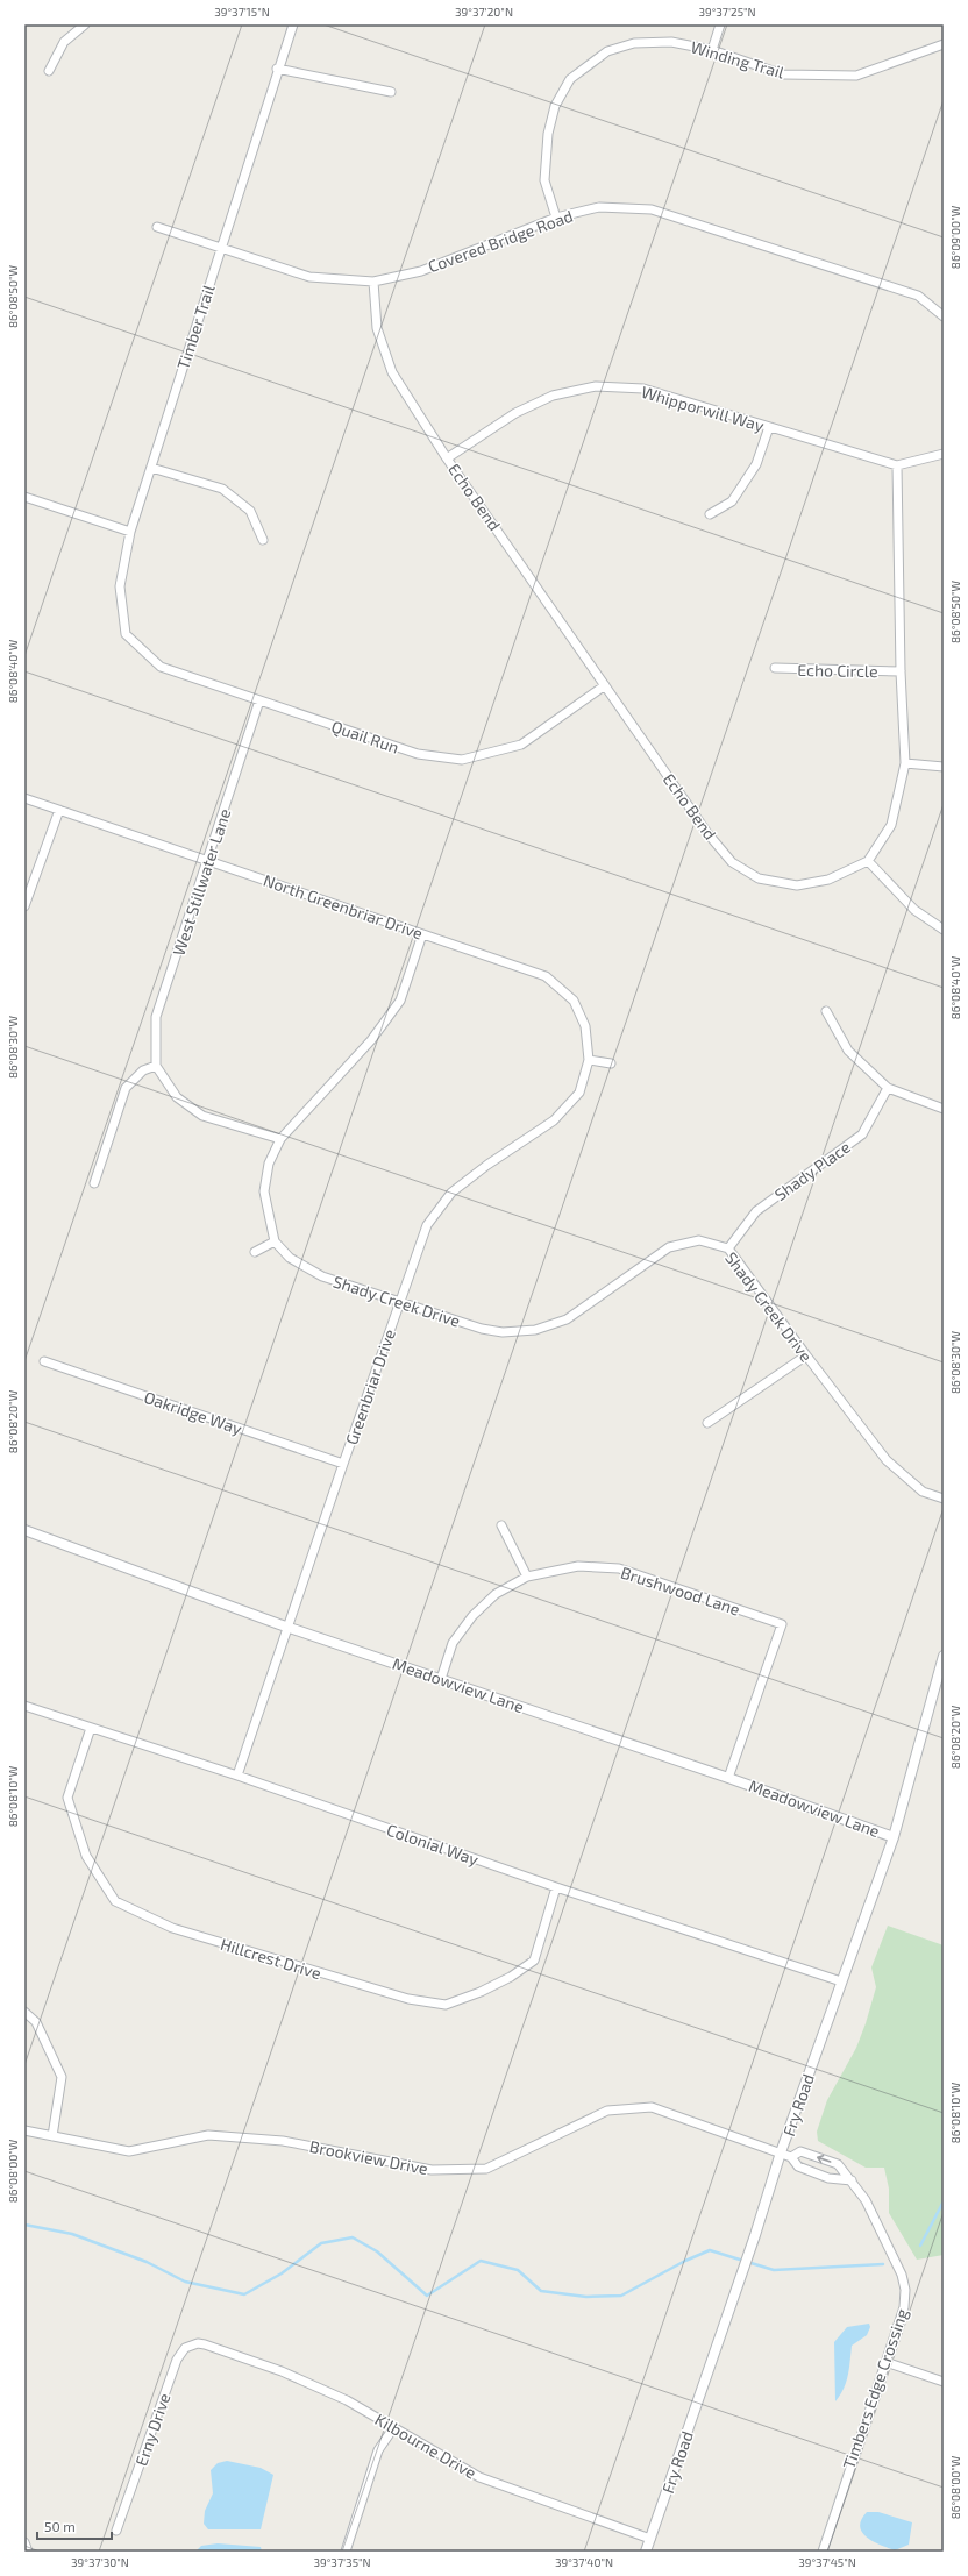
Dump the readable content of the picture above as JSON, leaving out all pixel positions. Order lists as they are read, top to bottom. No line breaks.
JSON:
{"streets":{"street":["Winding Trail","Covered Bridge Road","Timber Trail","Whipporwill Way","Echo Bend","Echo Circle","Quail Run","West Stillwater Lane","North Greenbriar Drive","Shady Place","Shady Creek Drive","Greenbriar Drive","Oakridge Way","Brushwood Lane","Meadowview Lane","Colonial Way","Hillcrest Drive","Fry Road","Brookview Drive","Timbers Edge Crossing","Erny Drive","Kilbourne Drive"]},"crossings":[["Winding Trail","Covered Bridge Road"],["Covered Bridge Road","Timber Trail"],["Covered Bridge Road","Echo Bend"],["Timber Trail","Quail Run"],["Whipporwill Way","Echo Bend"],["Echo Bend","Quail Run"],["Quail Run","West Stillwater Lane"],["West Stillwater Lane","North Greenbriar Drive"],["North Greenbriar Drive","Greenbriar Drive"],["Shady Place","Shady Creek Drive"],["Shady Creek Drive","Greenbriar Drive"],["Greenbriar Drive","Oakridge Way"],["Greenbriar Drive","Meadowview Lane"],["Greenbriar Drive","Colonial Way"],["Brushwood Lane","Meadowview Lane"],["Meadowview Lane","Fry Road"],["Colonial Way","Hillcrest Drive"],["Colonial Way","Fry Road"],["Fry Road","Brookview Drive"],["Fry Road","Timbers Edge Crossing"],["Fry Road","Kilbourne Drive"],["Brookview Drive","Timbers Edge Crossing"],["Erny Drive","Kilbourne Drive"]],"scale_bar":"50 m","coordinates":["39°37'15\"N","39°37'20\"N","39°37'25\"N","86°09'00\"W","86°08'50\"W","86°08'40\"W","86°08'30\"W","86°08'20\"W","86°08'10\"W","86°08'00\"W","39°37'30\"N","39°37'35\"N","39°37'40\"N","39°37'45\"N"]}
